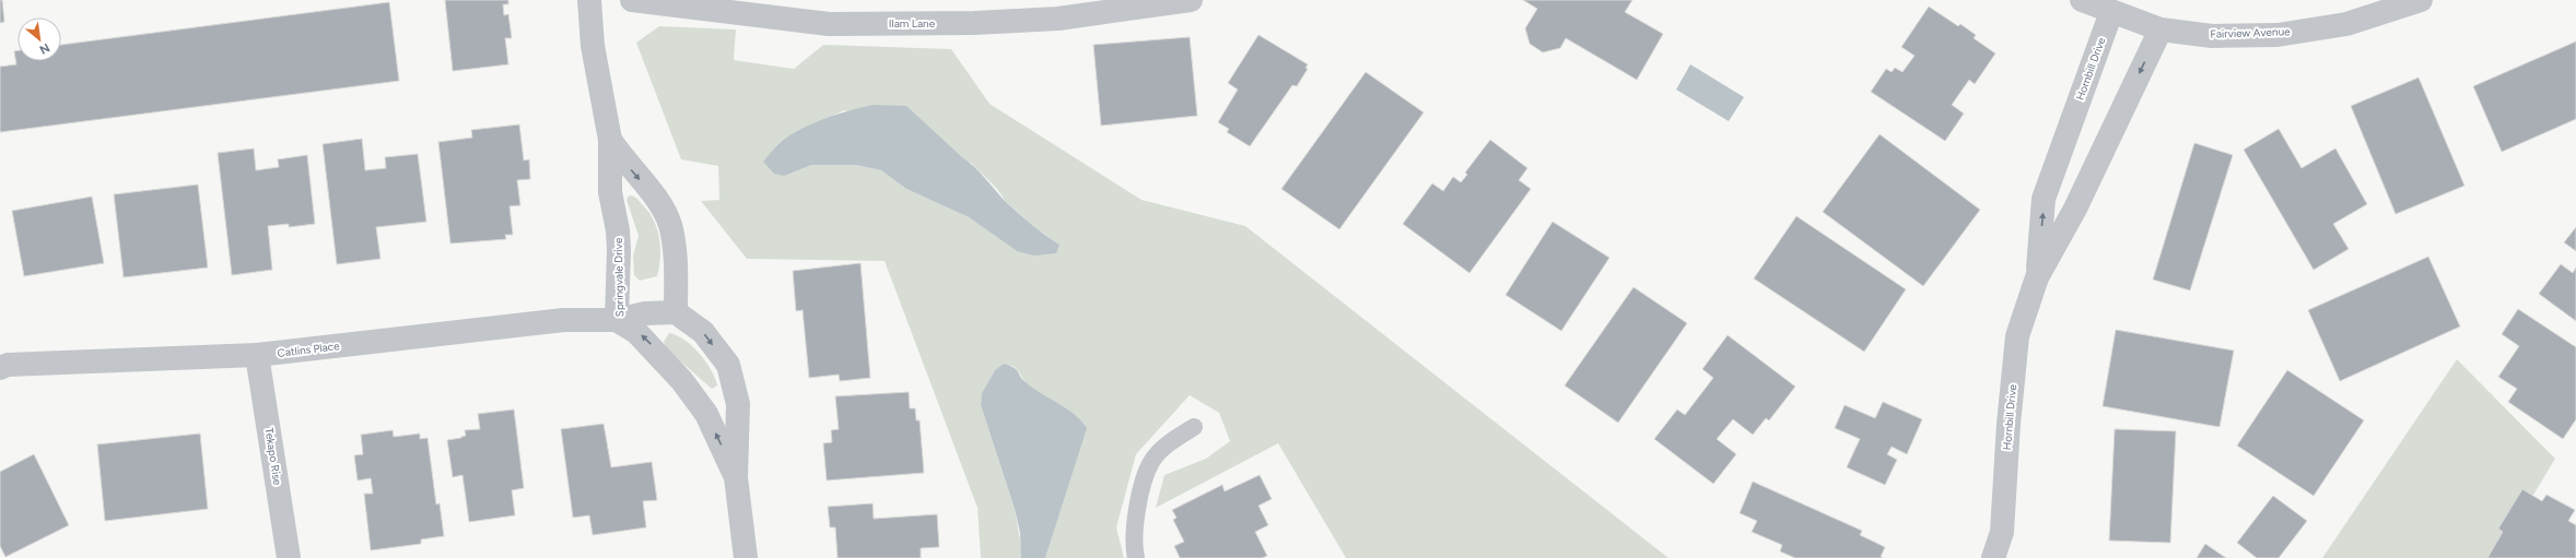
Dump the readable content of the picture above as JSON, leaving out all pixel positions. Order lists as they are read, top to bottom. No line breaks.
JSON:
{"streets":{"street":["Ilam Lane","Fairview Avenue","Hornbill Drive","Springvale Drive","Catlins Place","Tekapo Rise"]},"crossings":[["Fairview Avenue","Hornbill Drive"],["Springvale Drive","Catlins Place"],["Catlins Place","Tekapo Rise"]],"north":"bottom right"}
